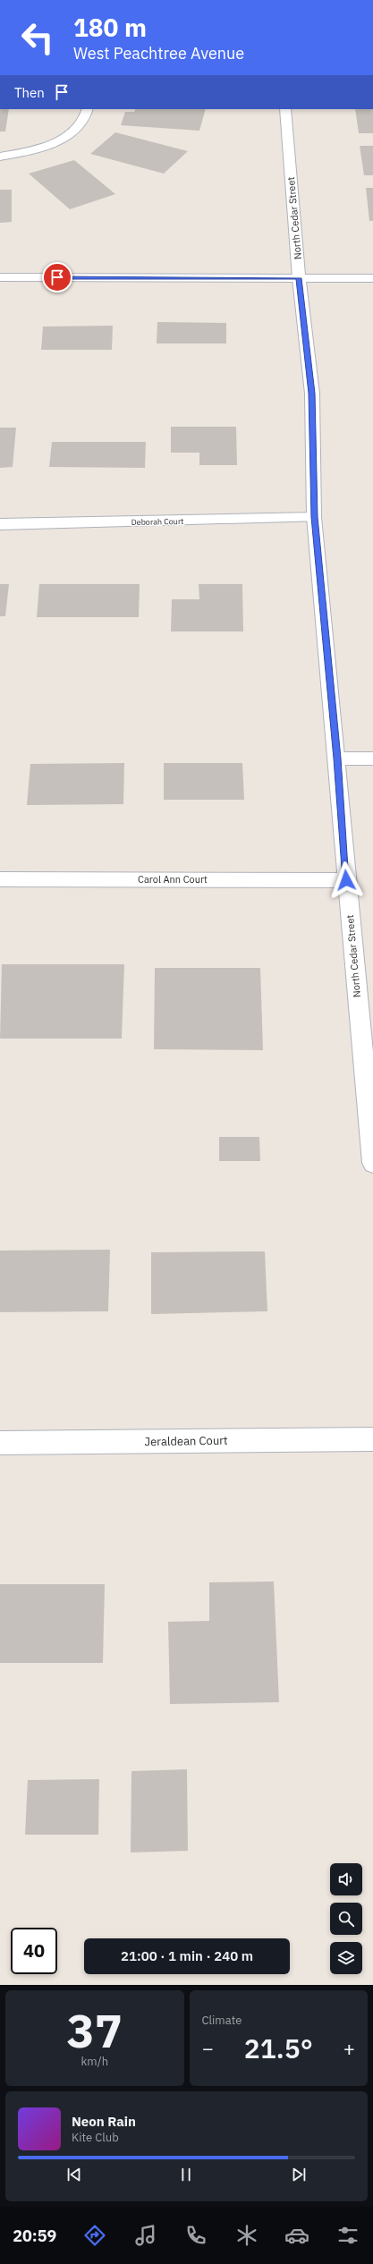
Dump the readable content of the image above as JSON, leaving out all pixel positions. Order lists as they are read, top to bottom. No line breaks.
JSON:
{"streets":{"street":["North Cedar Street","Deborah Court","Carol Ann Court","Jeraldean Court"]},"crossings":[["North Cedar Street","Deborah Court"],["North Cedar Street","Carol Ann Court"]],"page":{"turn":["180 m","West Peachtree Avenue"],"then":"Then","limit":"40","trip":"21:00 · 1 min · 240 m","tile":[["37","km/h"],"Climate"],"heat":["−","21.5°","+"],"song":["Neon Rain","Kite Club"],"tabs":"20:59"}}
